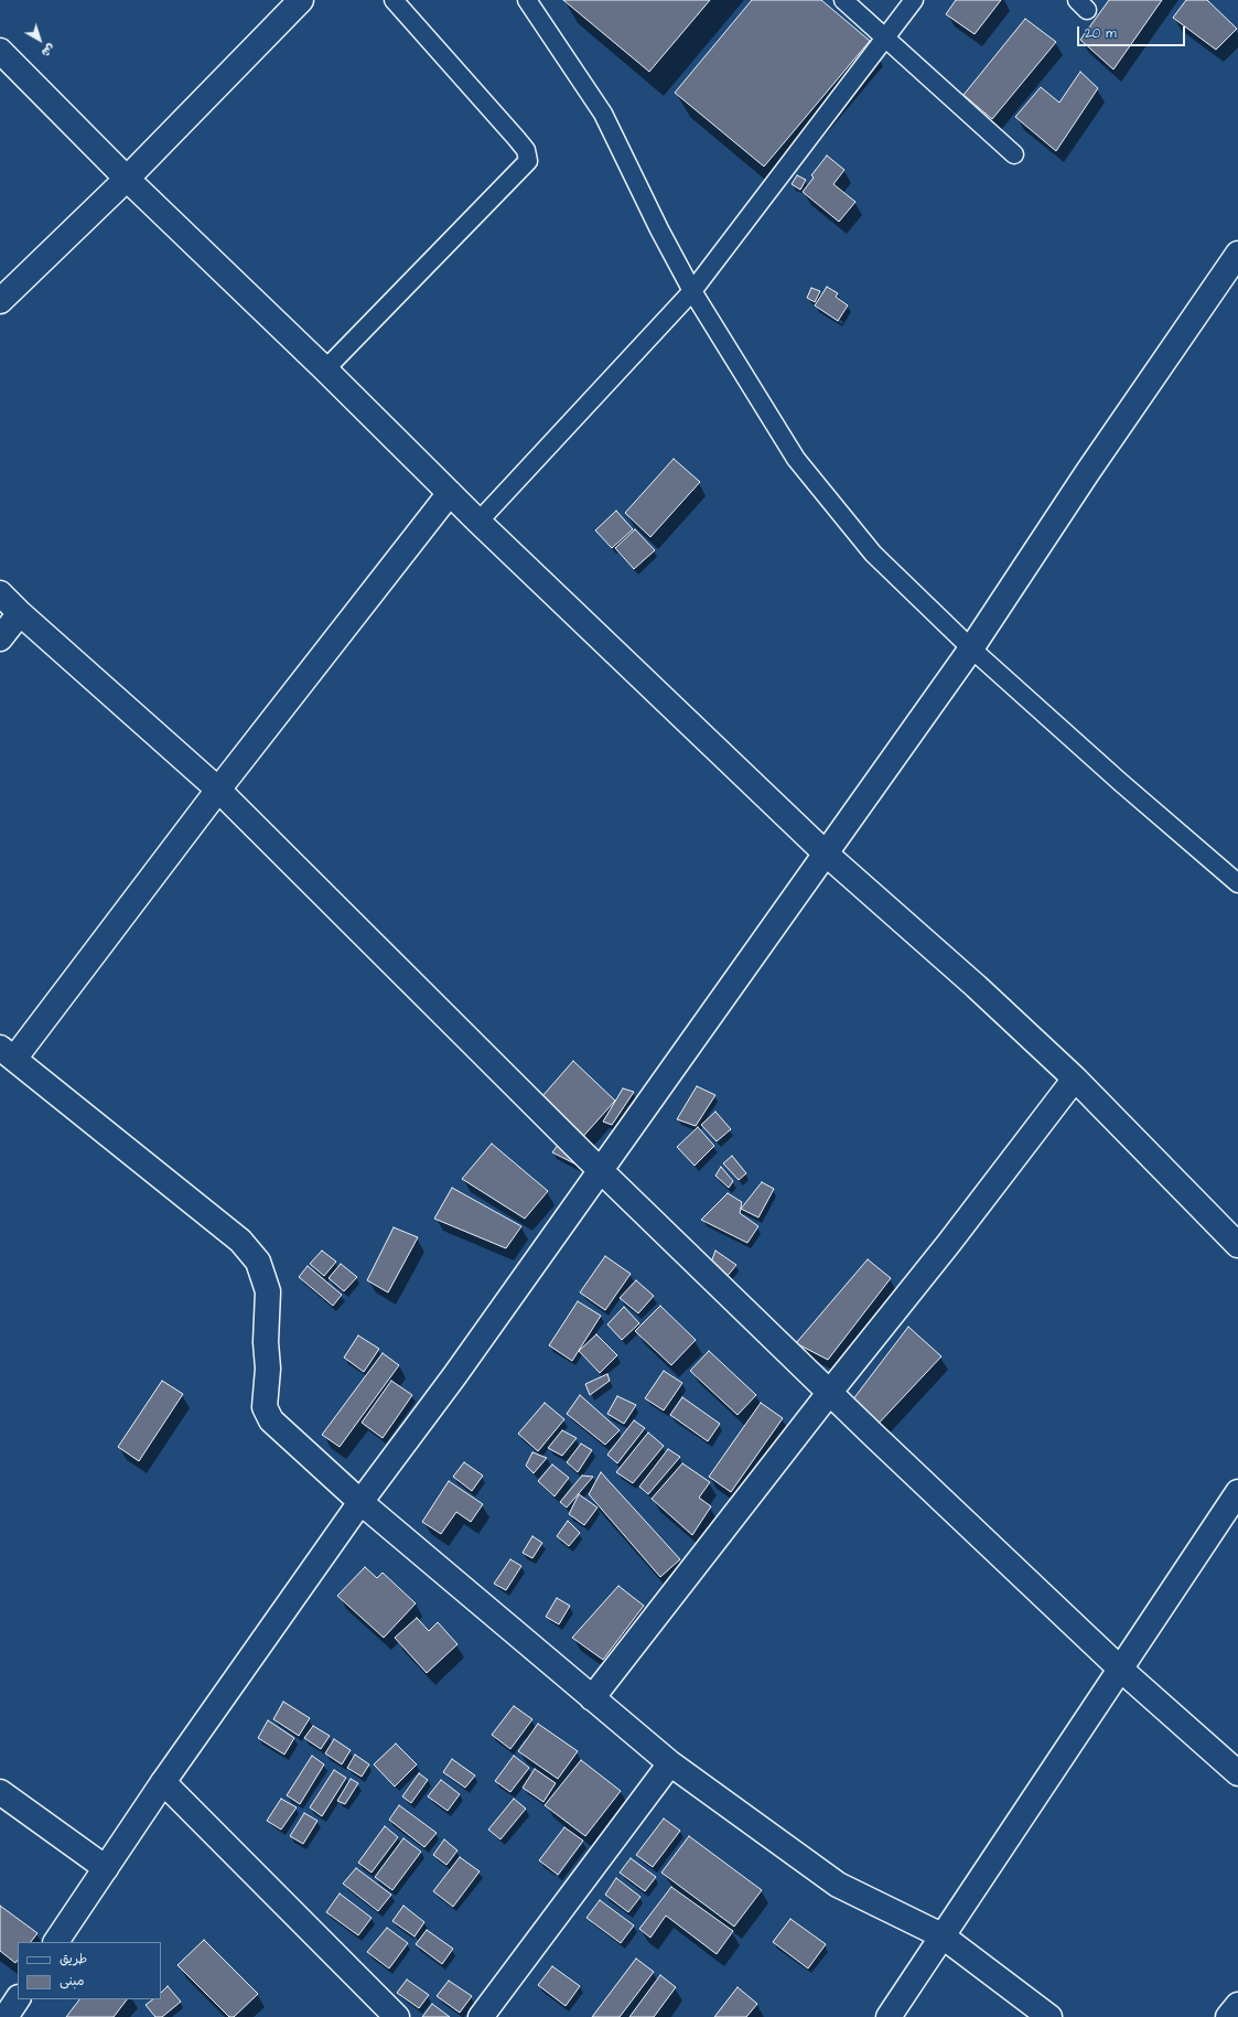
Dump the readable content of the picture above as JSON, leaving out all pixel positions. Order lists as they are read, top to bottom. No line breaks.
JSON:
{"legend":["طريق","مبنى"],"scale_bar":"20 m","north":"bottom right"}
